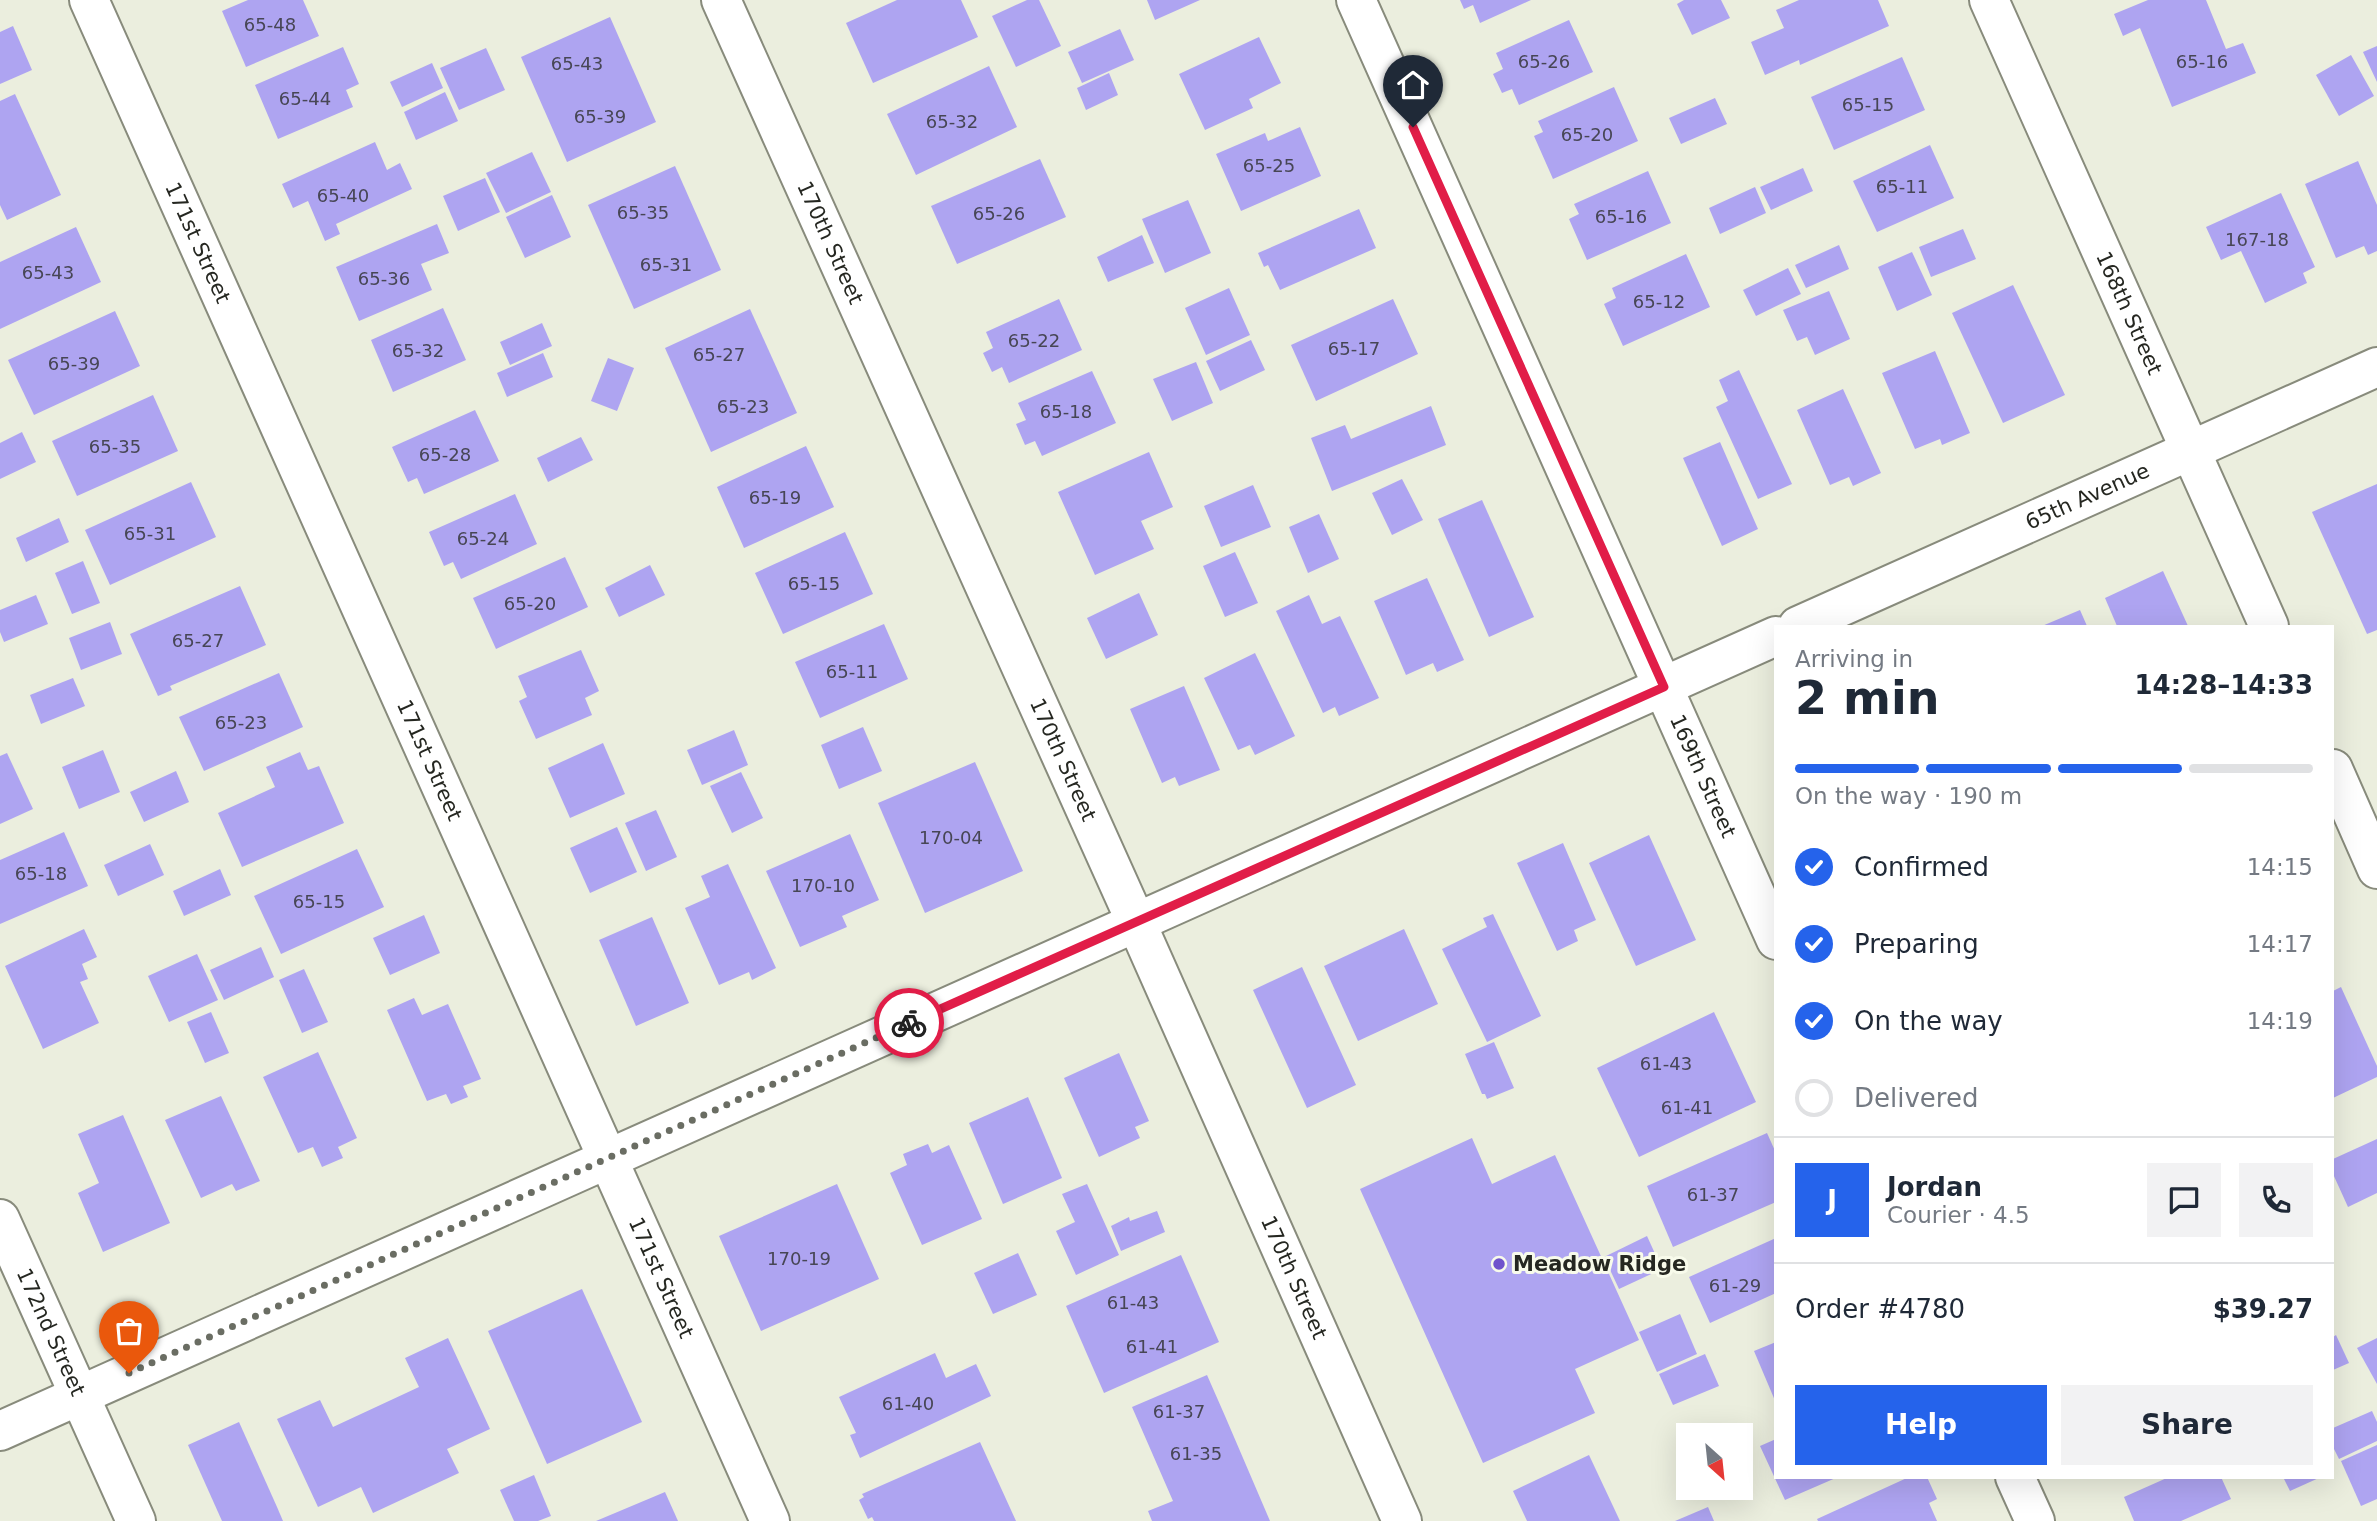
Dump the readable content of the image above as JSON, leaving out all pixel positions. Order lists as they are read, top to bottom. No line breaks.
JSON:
{"streets":{"street":["171st Street","170th Street","168th Street","65th Avenue","169th Street","172nd Street"]},"crossings":[["168th Street","65th Avenue"]],"places":["Meadow Ridge"],"house_numbers":["65-48","65-26","65-16","65-43","65-44","65-15","65-39","65-32","65-20","65-25","65-11","65-40","65-35","65-26","65-16","167-18","65-31","65-43","65-36","65-12","65-22","65-17","65-32","65-27","65-39","65-23","65-18","65-35","65-28","65-19","65-31","65-24","65-15","65-20","65-27","65-11","65-23","170-04","65-18","170-10","65-15","61-43","61-41","61-37","170-19","61-29","61-43","61-41","61-40","61-37","61-35"],"north":"bottom right","page":{"heading":["2 min","Arriving in","14:28–14:33"],"panel":["Jordan","Courier · 4.5","Order #4780","$39.27"],"bar":"On the way · 190 m","list":[["Confirmed","14:15"],["Preparing","14:17"],["On the way","14:19"],"Delivered"],"round":"J","buttons":["Help","Share"]}}
